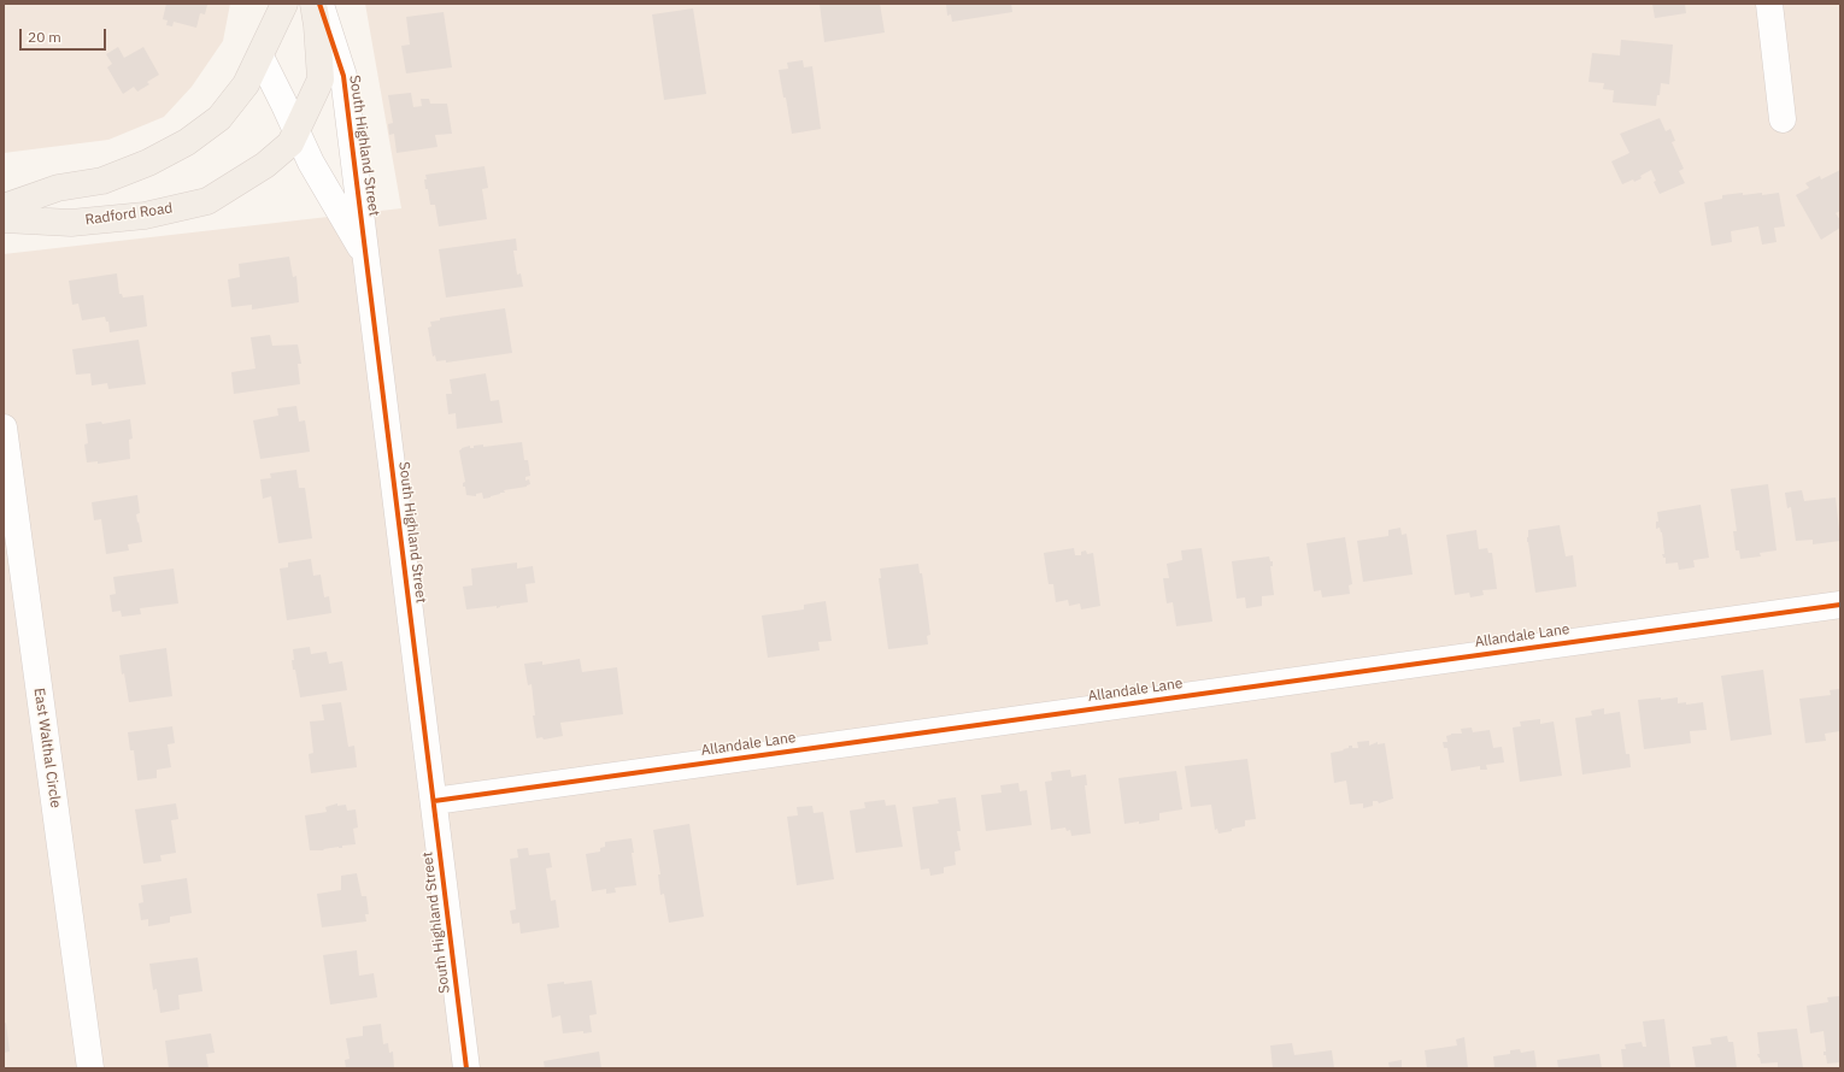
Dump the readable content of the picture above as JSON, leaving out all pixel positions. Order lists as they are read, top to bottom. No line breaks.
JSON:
{"streets":{"main road":["Radford Road"],"street":["South Highland Street","Allandale Lane","East Walthal Circle"]},"crossings":[["South Highland Street","Radford Road"],["South Highland Street","Allandale Lane"]],"scale_bar":"20 m"}
